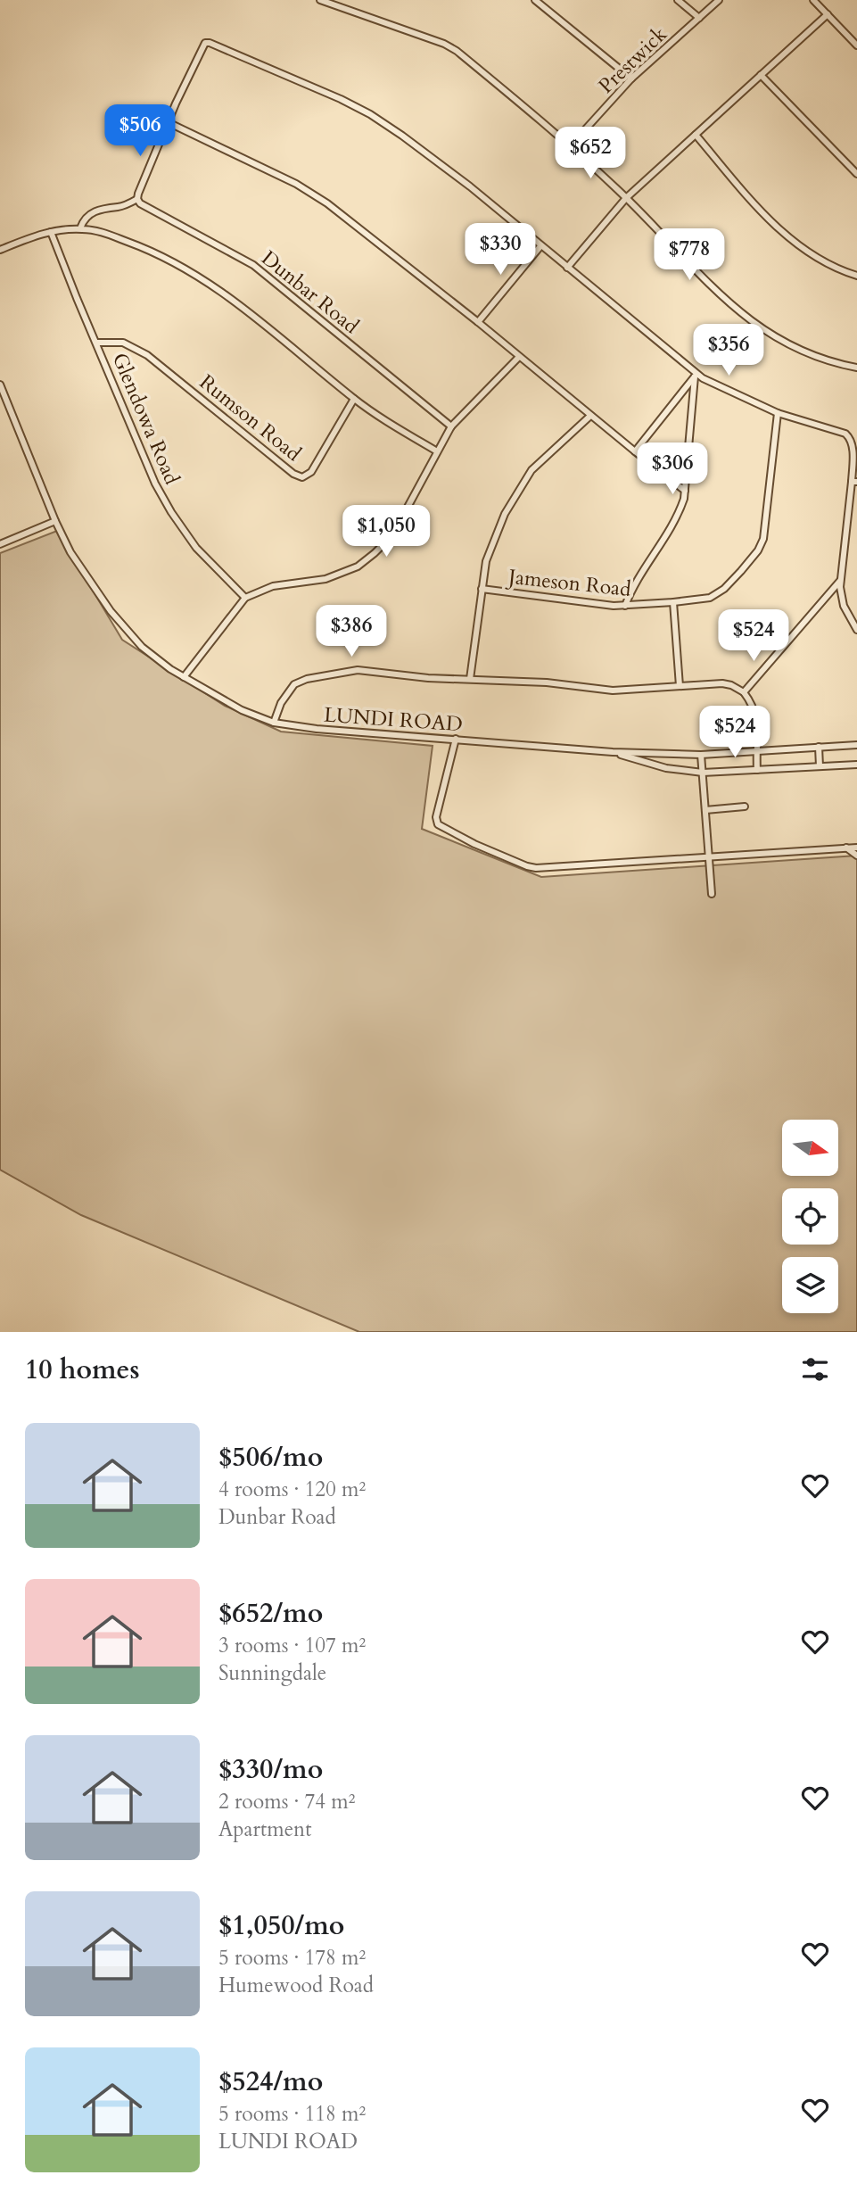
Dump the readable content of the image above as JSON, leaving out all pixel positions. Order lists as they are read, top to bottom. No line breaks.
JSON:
{"streets":{"street":["Prestwick","Dunbar Road","Rumson Road","Glendowa Road","Jameson Road","LUNDI ROAD"]},"crossings":[["Rumson Road","Glendowa Road"]],"north":"right","page":{"price":["$506","$652","$330","$778","$356","$306","$1,050","$386","$524","$524"],"heading":"10 homes","list":[{"name":"$506/mo","note":"4 rooms · 120 m² · Dunbar Road"},{"name":"$652/mo","note":"3 rooms · 107 m² · Sunningdale"},{"name":"$330/mo","note":"2 rooms · 74 m² · Apartment"},{"name":"$1,050/mo","note":"5 rooms · 178 m² · Humewood Road"},{"name":"$524/mo","note":"5 rooms · 118 m² · LUNDI ROAD"}]}}
